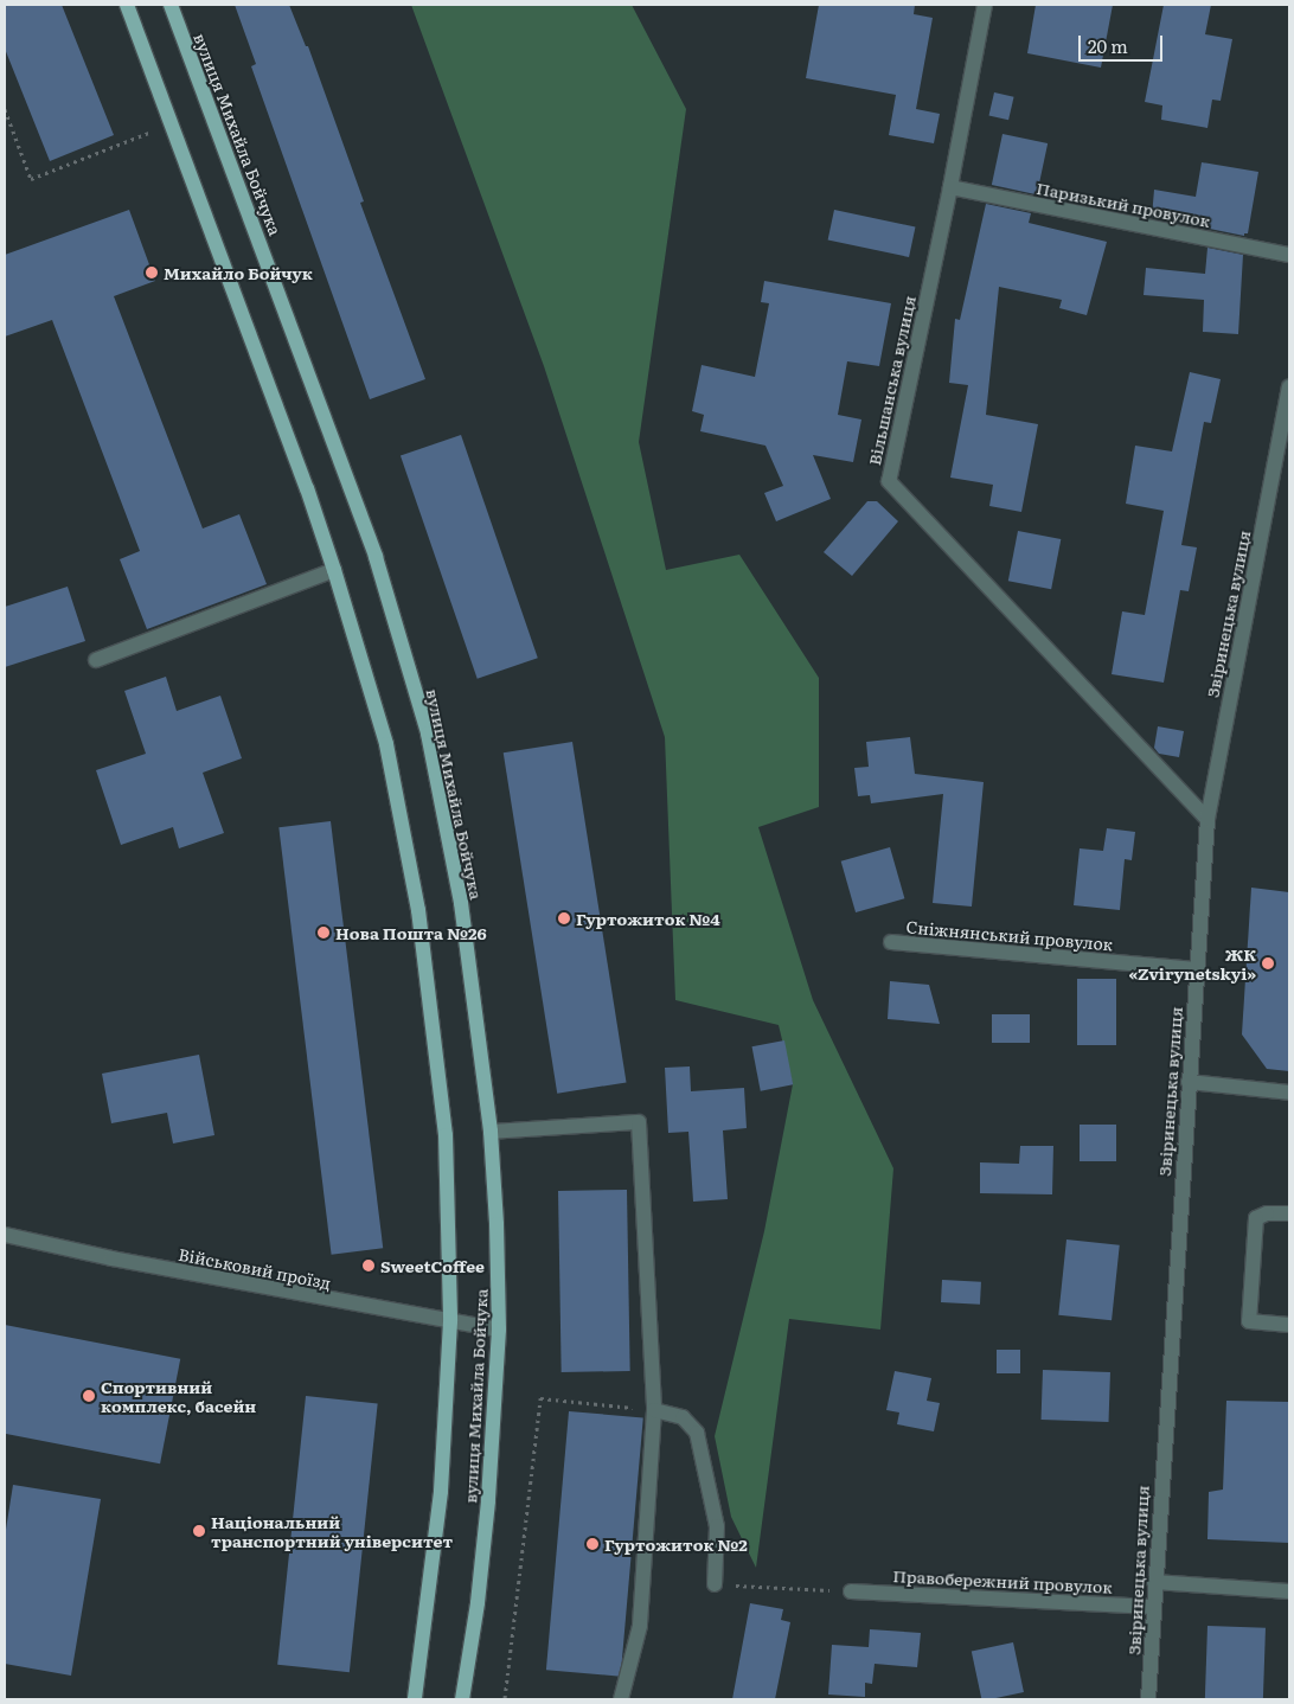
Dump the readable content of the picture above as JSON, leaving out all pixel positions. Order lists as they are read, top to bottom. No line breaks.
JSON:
{"streets":{"main road":["вулиця Михайла Бойчука"],"street":["Паризький провулок","Вільшанська вулиця","Звіринецька вулиця","Сніжнянський провулок","Військовий проїзд","Правобережний провулок"]},"crossings":[["вулиця Михайла Бойчука","Військовий проїзд"],["Паризький провулок","Вільшанська вулиця"],["Вільшанська вулиця","Звіринецька вулиця"],["Звіринецька вулиця","Сніжнянський провулок"],["Звіринецька вулиця","Правобережний провулок"]],"places":["Михайло Бойчук","Гуртожиток №4","Нова Пошта №26","ЖК «Zvirynetskyi»","SweetCoffee","Спортивний комплекс, басейн","Національний транспортний університет","Гуртожиток №2"],"scale_bar":"20 m"}
